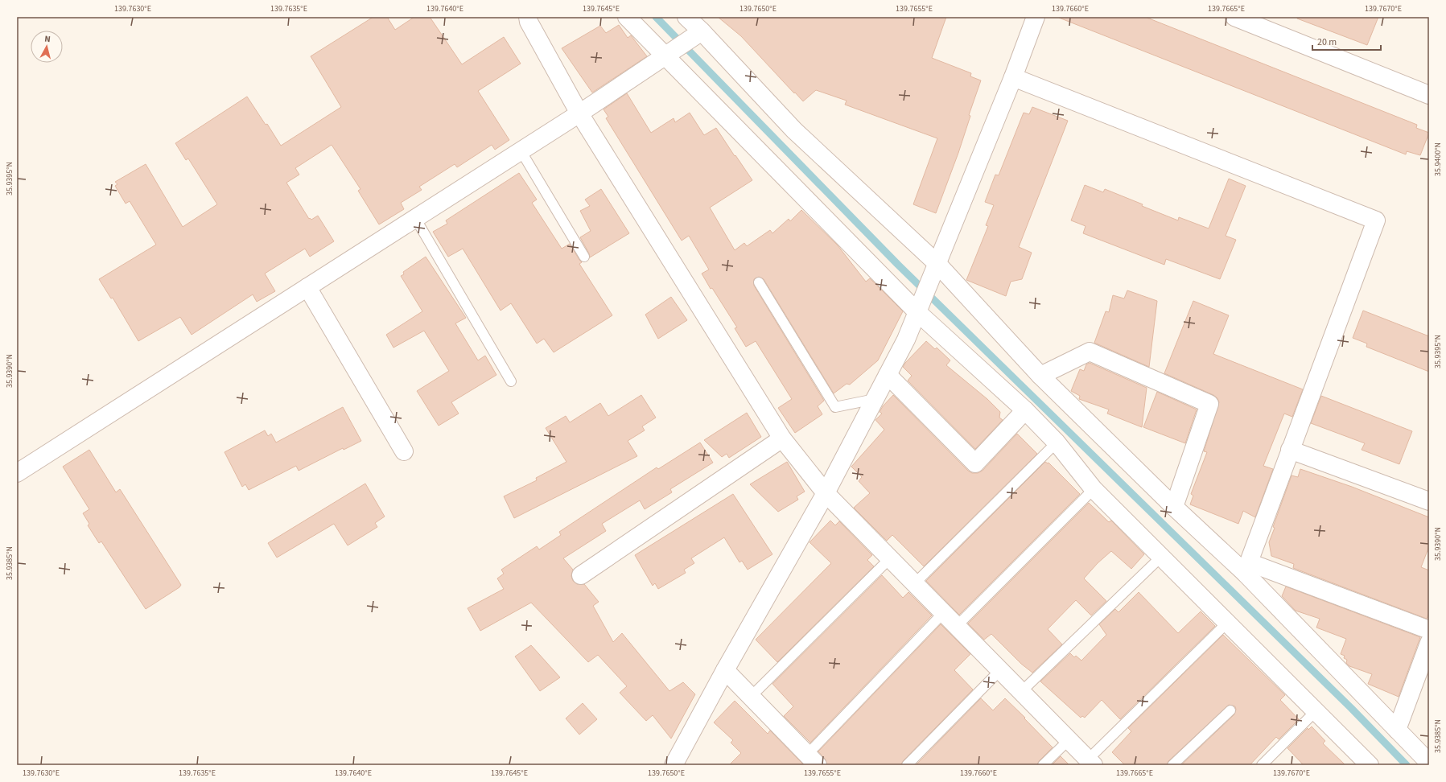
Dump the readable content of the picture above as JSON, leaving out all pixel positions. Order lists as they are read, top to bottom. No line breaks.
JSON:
{"scale_bar":"20 m","north":"top","coordinates":["139.7630°E","139.7635°E","139.7640°E","139.7645°E","139.7650°E","139.7655°E","139.7660°E","139.7665°E","139.7670°E","35.9400°N","35.9395°N","35.9390°N","35.9385°N"]}
